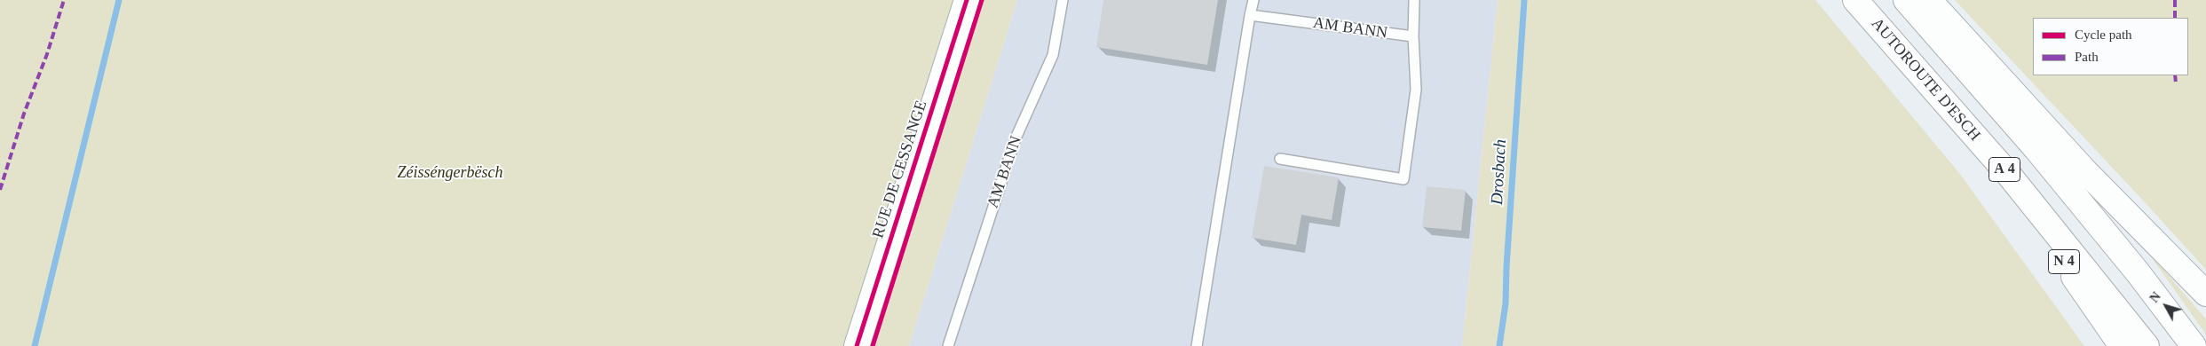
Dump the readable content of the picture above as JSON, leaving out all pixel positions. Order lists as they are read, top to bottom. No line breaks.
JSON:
{"streets":{"main road":["AUTOROUTE D'ESCH","RUE DE CESSANGE","A 4","N 4"],"lane":["AM BANN"]},"crossings":[["AUTOROUTE D'ESCH","N 4"]],"water":["Drosbach"],"parks":["Zéisséngerbësch"],"legend":["Cycle path","Path"],"north":"top left"}
